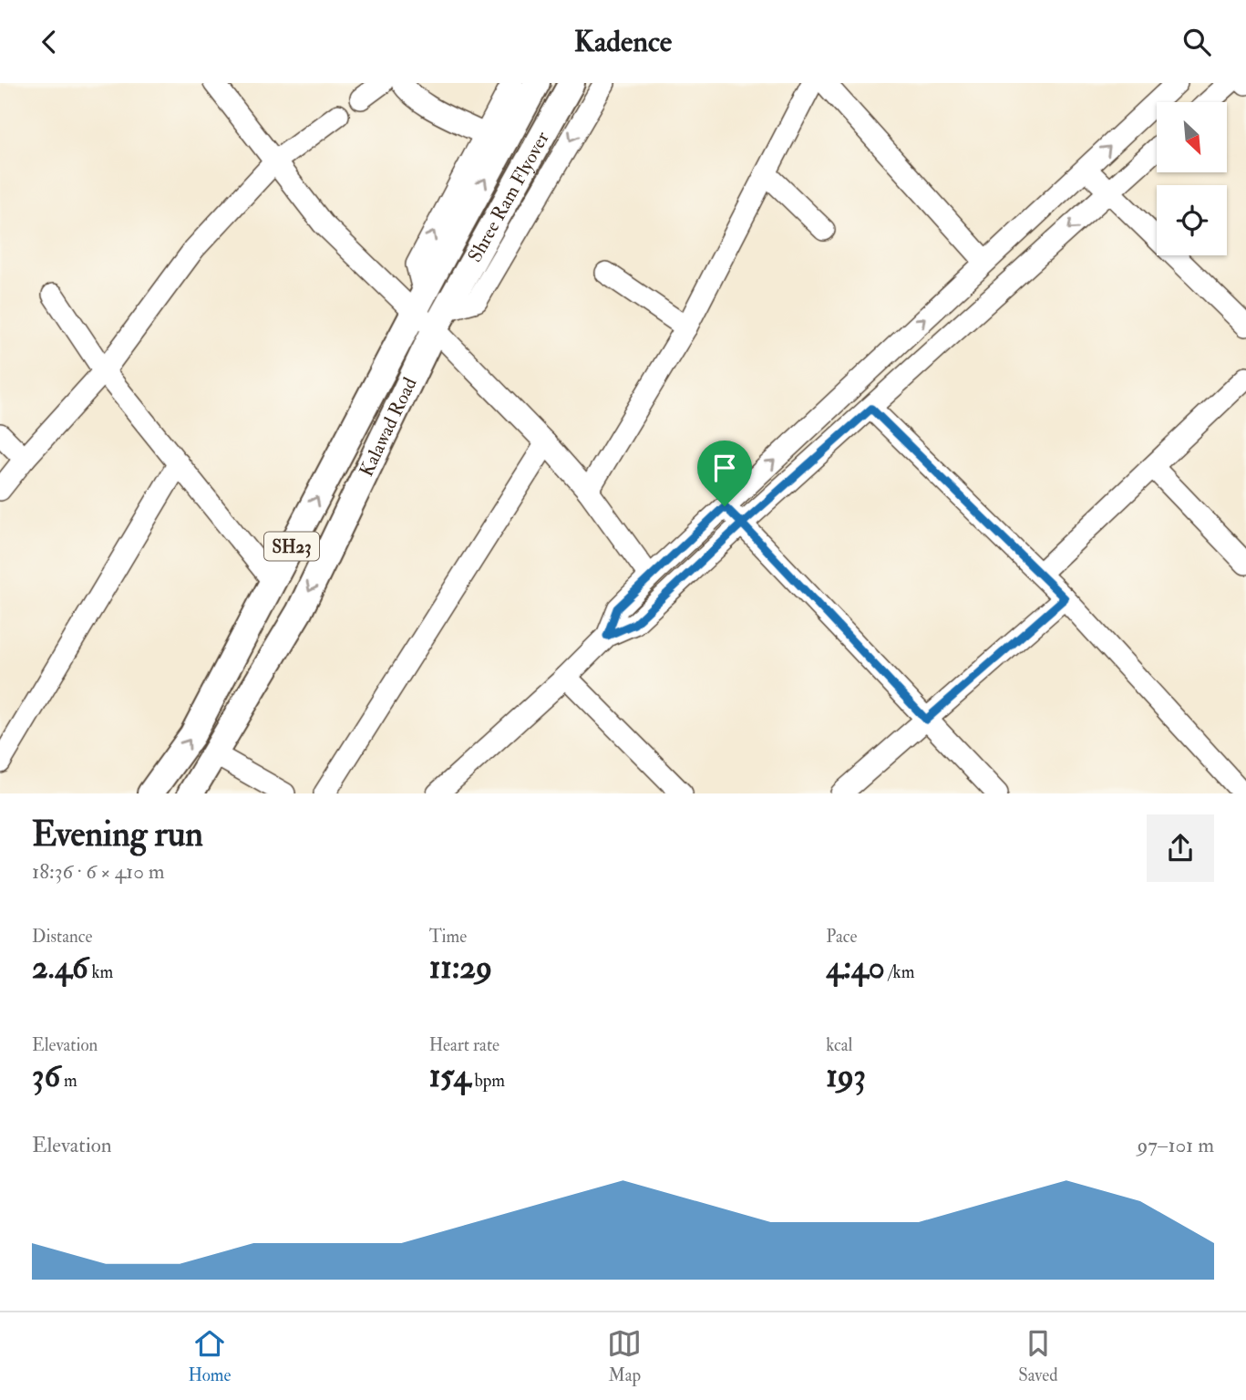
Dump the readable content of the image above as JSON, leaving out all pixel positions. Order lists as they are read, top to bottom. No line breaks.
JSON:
{"streets":{"main road":["Shree Ram Flyover","Kalawad Road","SH23"]},"crossings":[["Shree Ram Flyover","Kalawad Road"]],"north":"bottom right","page":{"header":"Kadence","heading":["Evening run","18:36 · 6 × 410 m"],"stats":[["Distance","2.46 km"],["Time","11:29"],["Pace","4:40 /km"],["Elevation","36 m"],["Heart rate","154 bpm"],["kcal","193"]],"chart":["Elevation","97–101 m"],"tabs":["Home","Map","Saved"]}}
